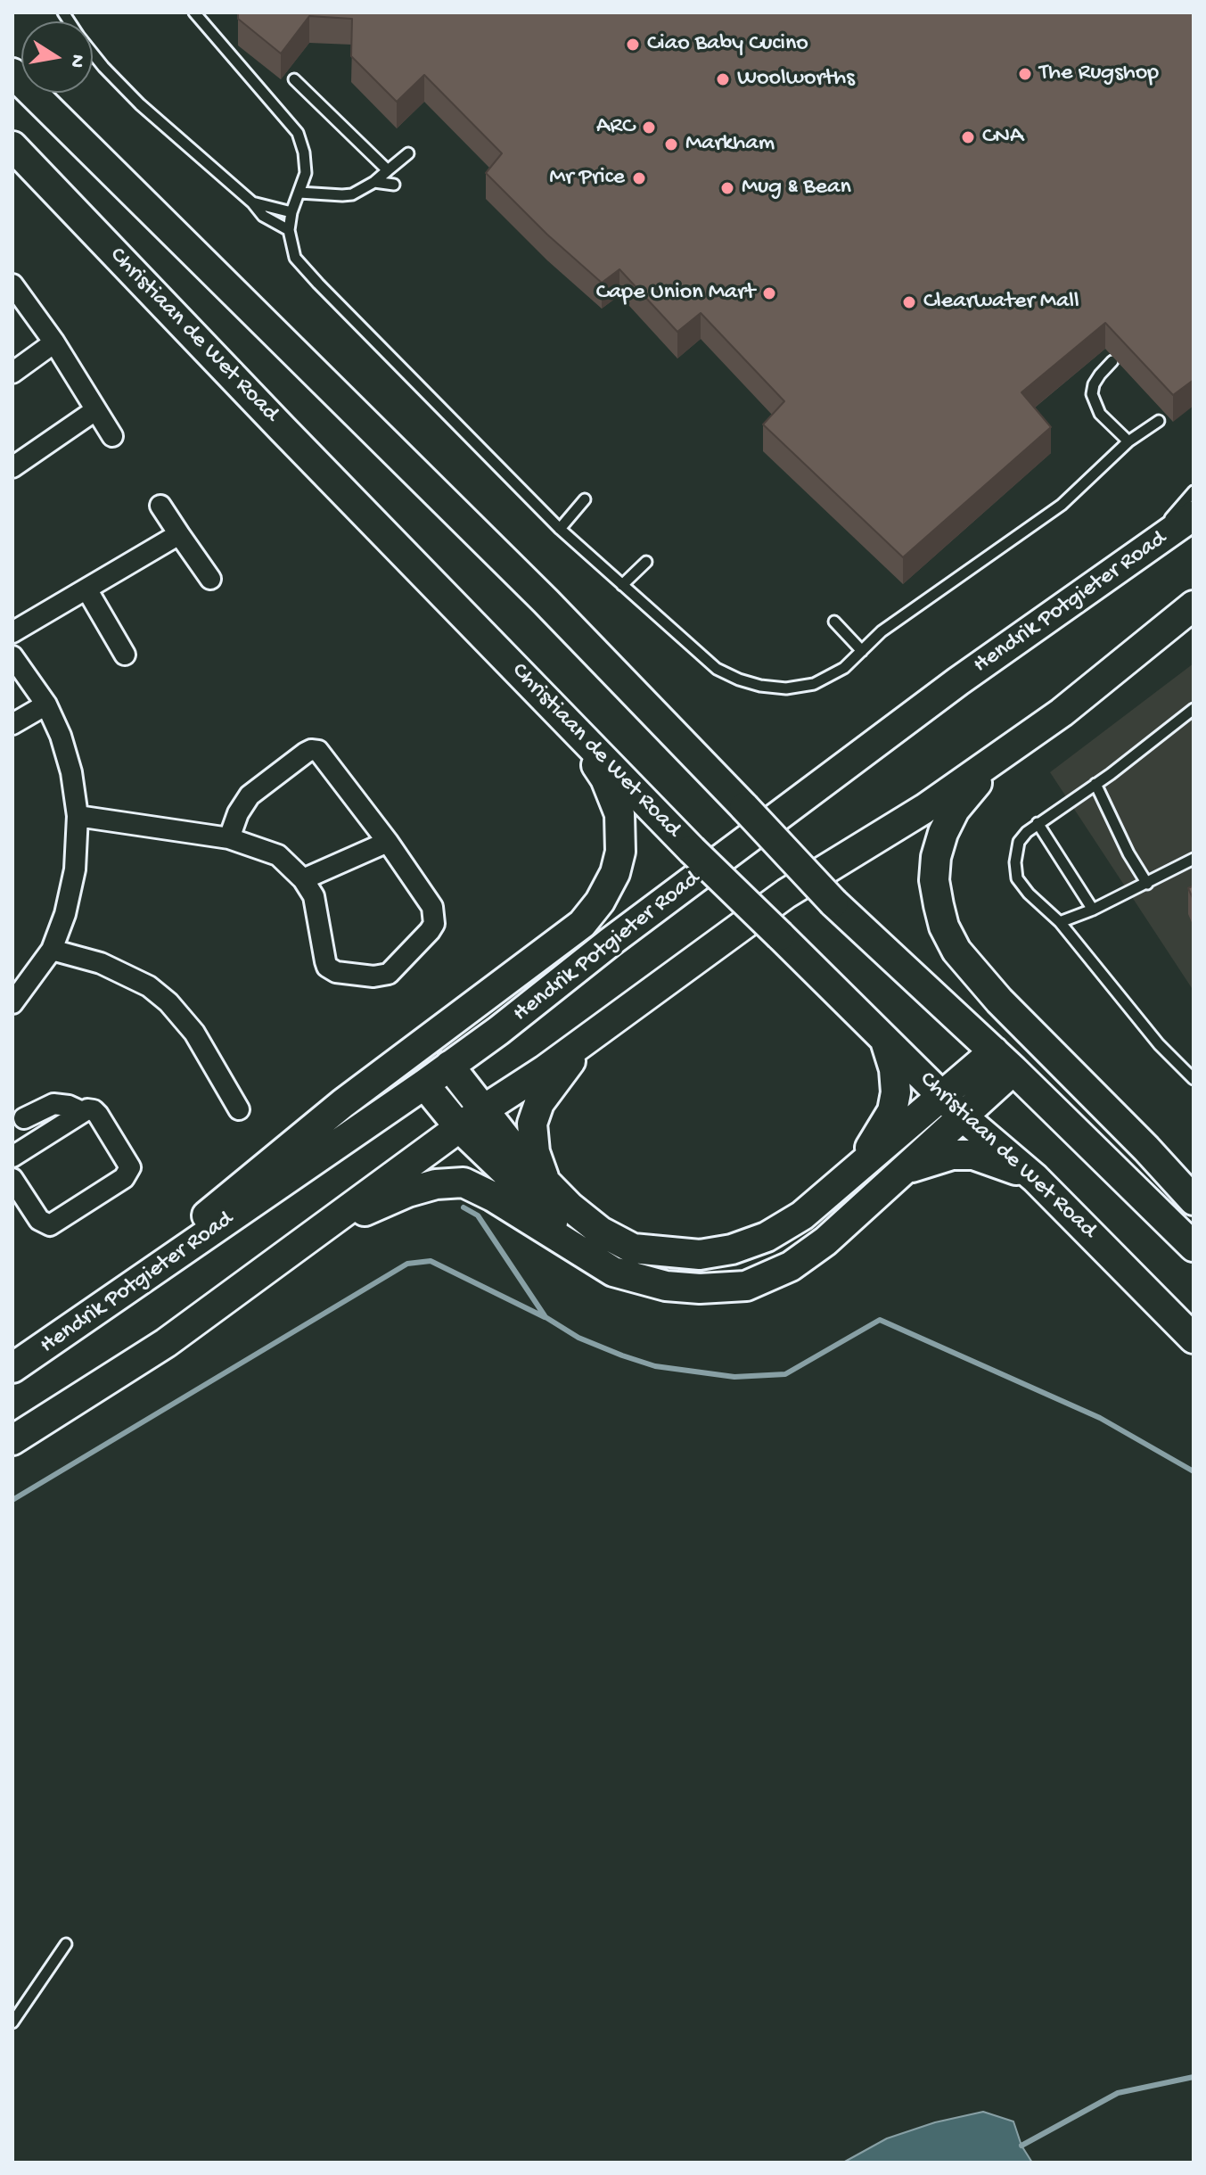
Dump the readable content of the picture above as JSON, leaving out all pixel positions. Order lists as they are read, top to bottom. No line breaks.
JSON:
{"streets":{"main road":["Christiaan de Wet Road","Hendrik Potgieter Road"]},"places":["Ciao Baby Cucino","The Rugshop","Woolworths","ARC","CNA","Markham","Mr Price","Mug & Bean","Cape Union Mart","Clearwater Mall"],"north":"right"}
